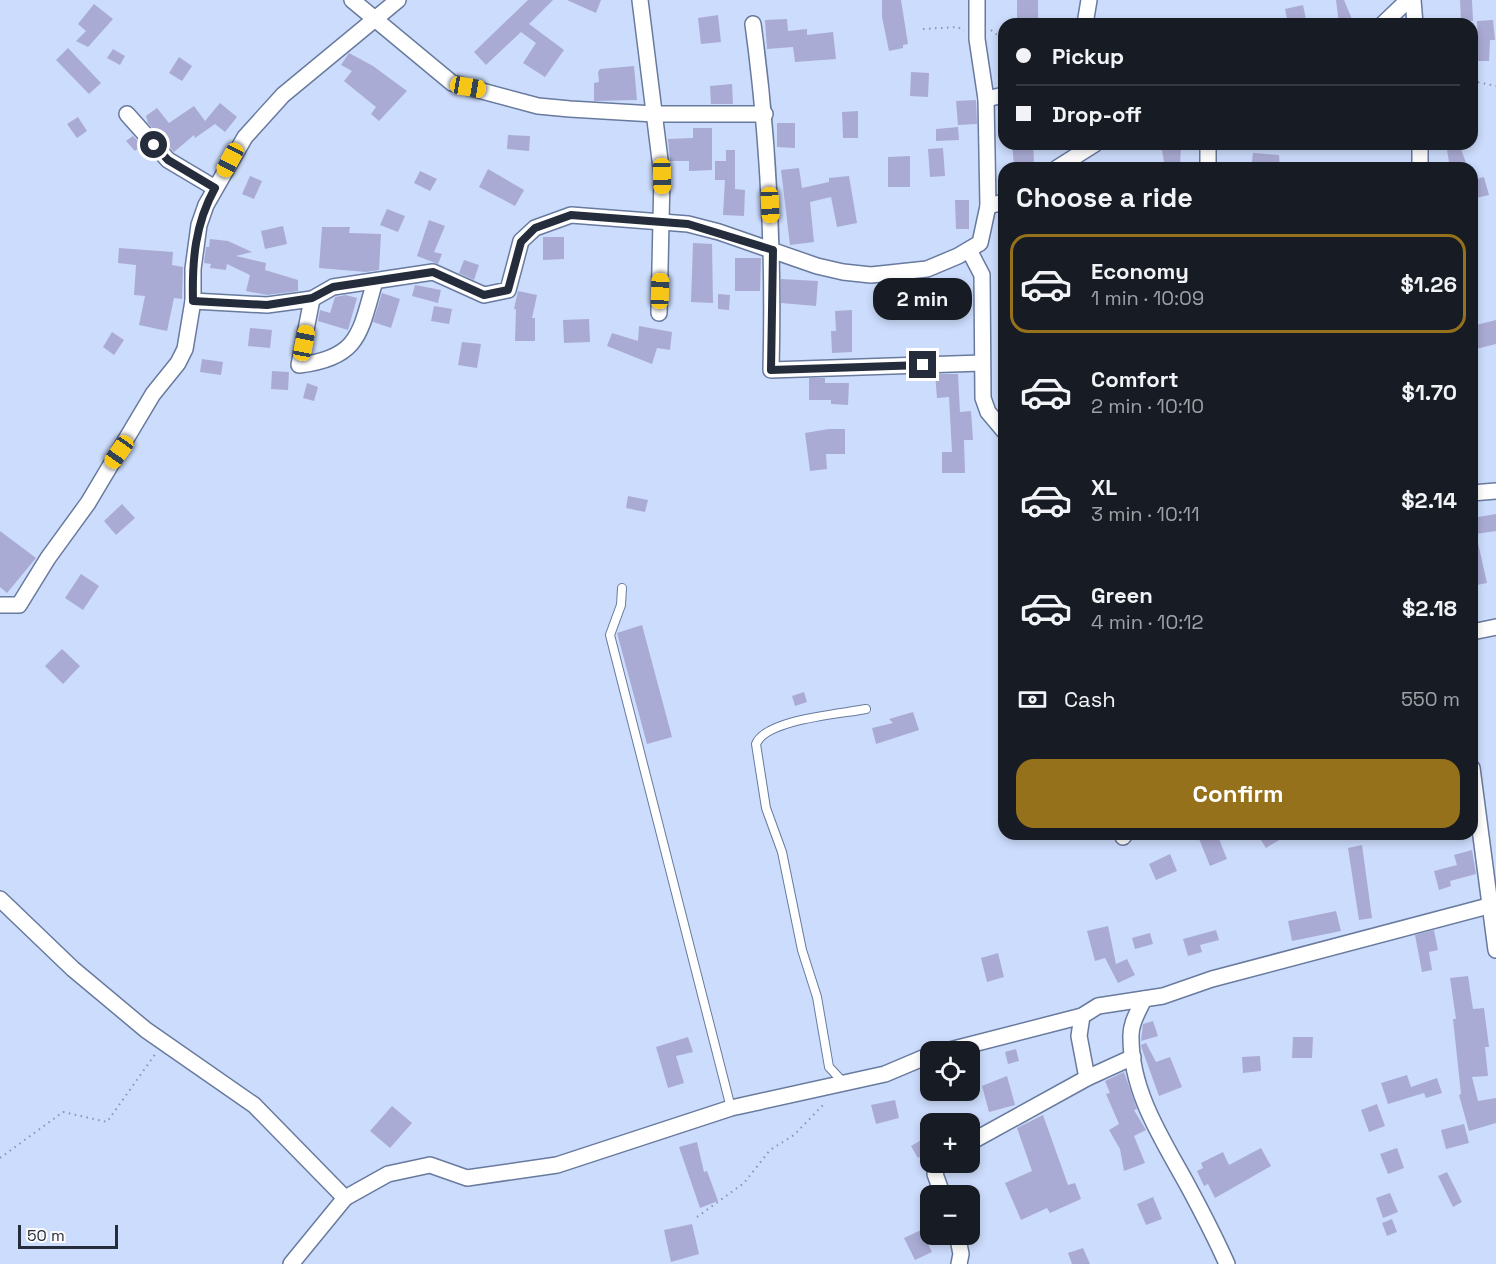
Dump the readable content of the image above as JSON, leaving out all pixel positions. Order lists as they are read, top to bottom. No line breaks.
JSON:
{"scale_bar":"50 m","page":{"banner":["Pickup","Drop-off"],"heading":"Choose a ride","list":[{"name":"Economy","note":"1 min · 10:09","value":"$1.26"},{"name":"Comfort","note":"2 min · 10:10","value":"$1.70"},{"name":"XL","note":"3 min · 10:11","value":"$2.14"},{"name":"Green","note":"4 min · 10:12","value":"$2.18"}],"bubble":"2 min","pay":["Cash","550 m"],"buttons":"Confirm","map_buttons":["+","−"],"scale":"50 m"}}
